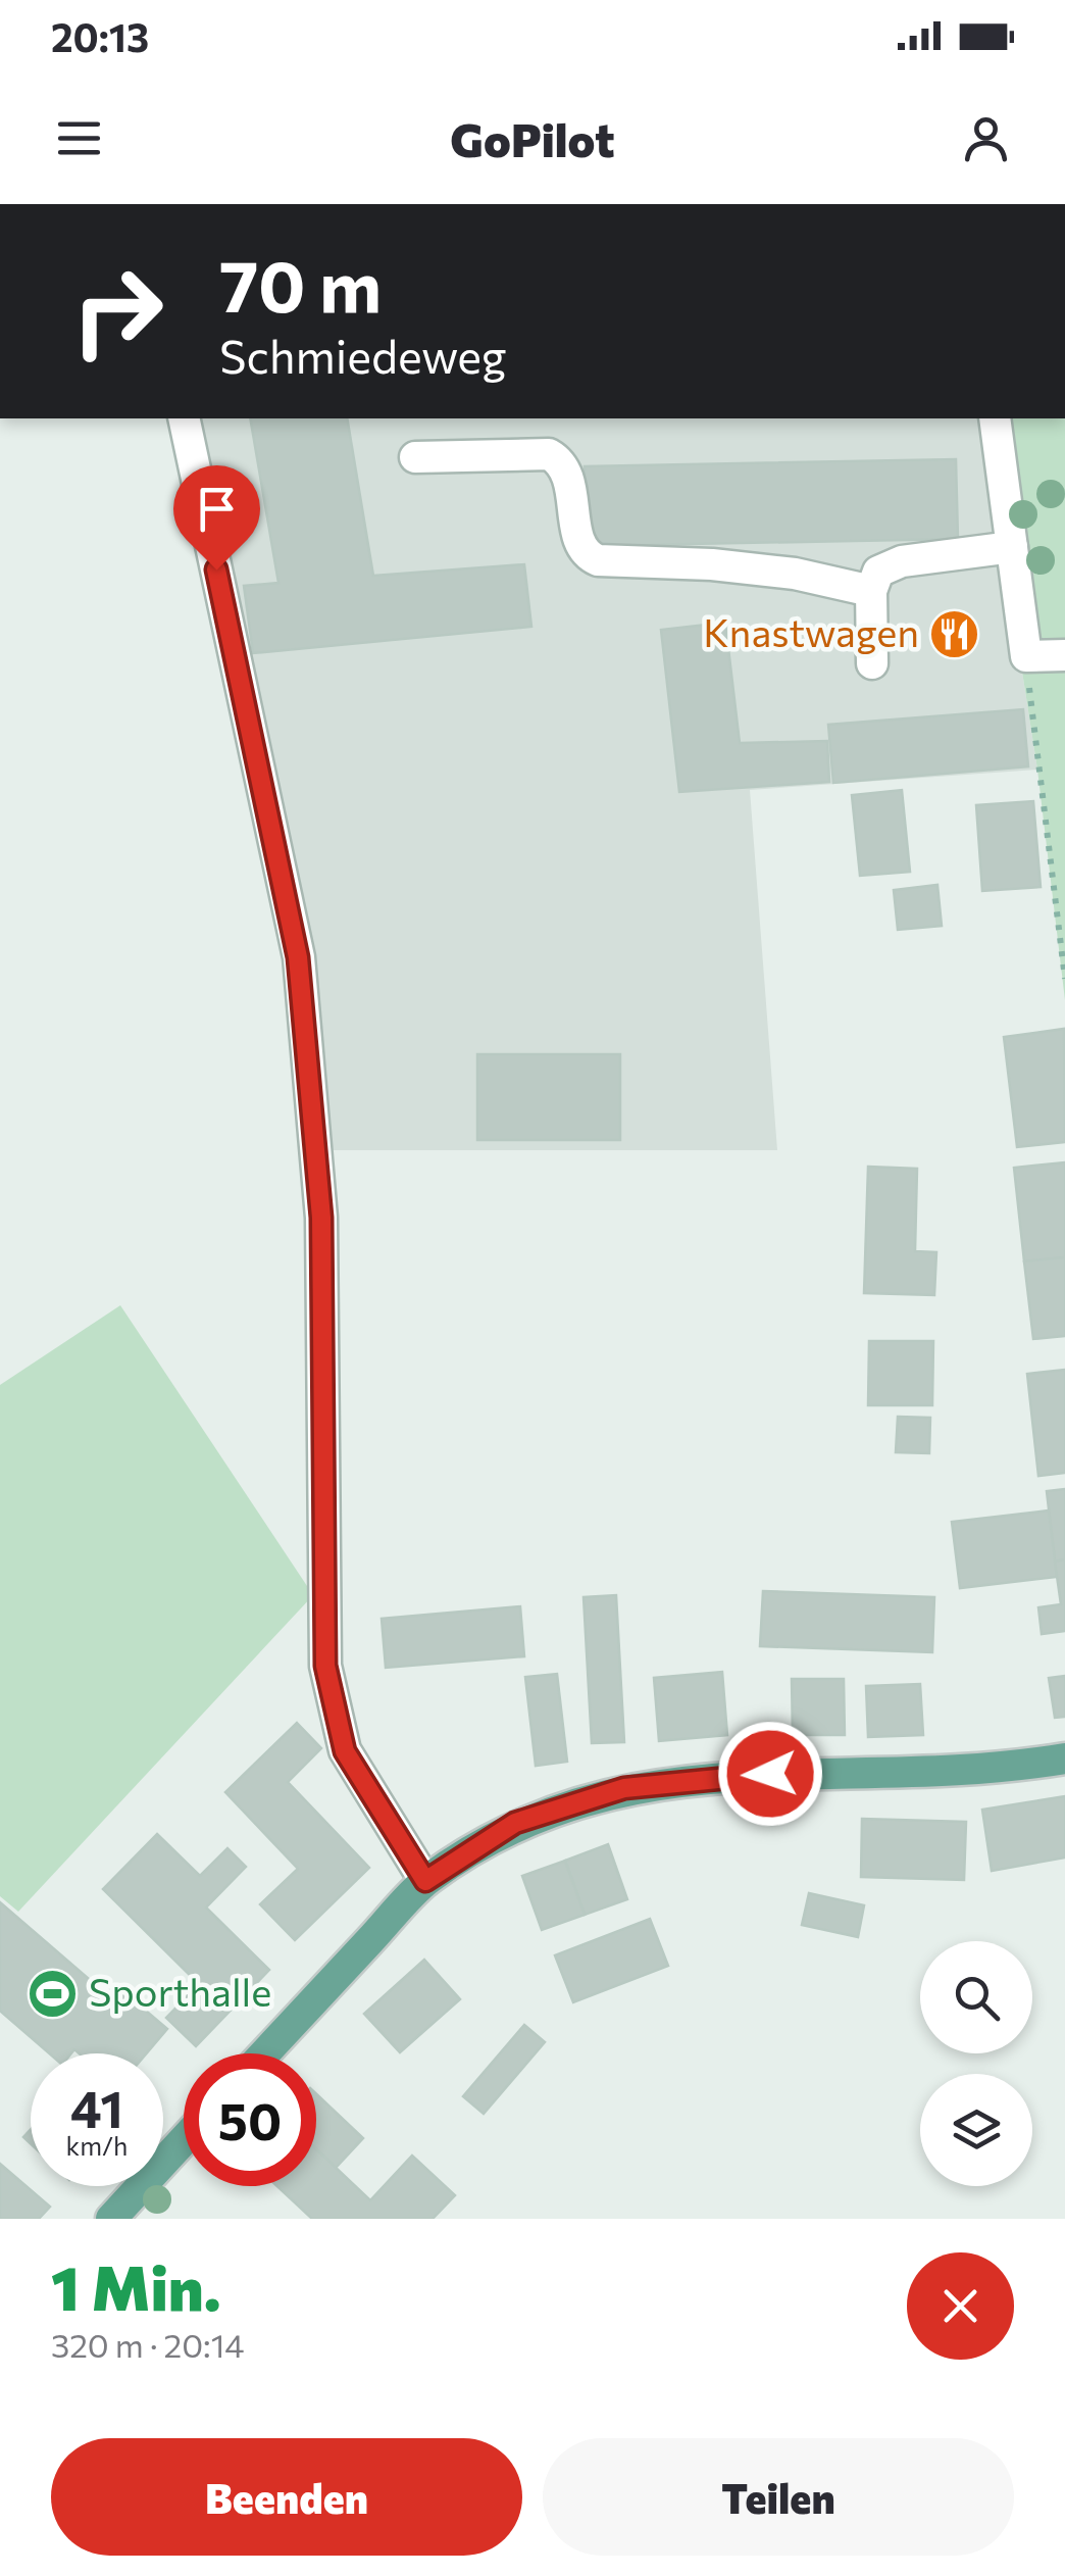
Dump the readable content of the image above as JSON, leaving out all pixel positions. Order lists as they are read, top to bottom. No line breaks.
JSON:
{"places":{"restaurant":["Knastwagen"],"sports":["Sporthalle"]},"page":{"status":"20:13","header":"GoPilot","turn":["70 m","Schmiedeweg"],"speed":"41 km/h","limit":"50","heading":["1 Min.","320 m · 20:14"],"buttons":["Beenden","Teilen"]}}
